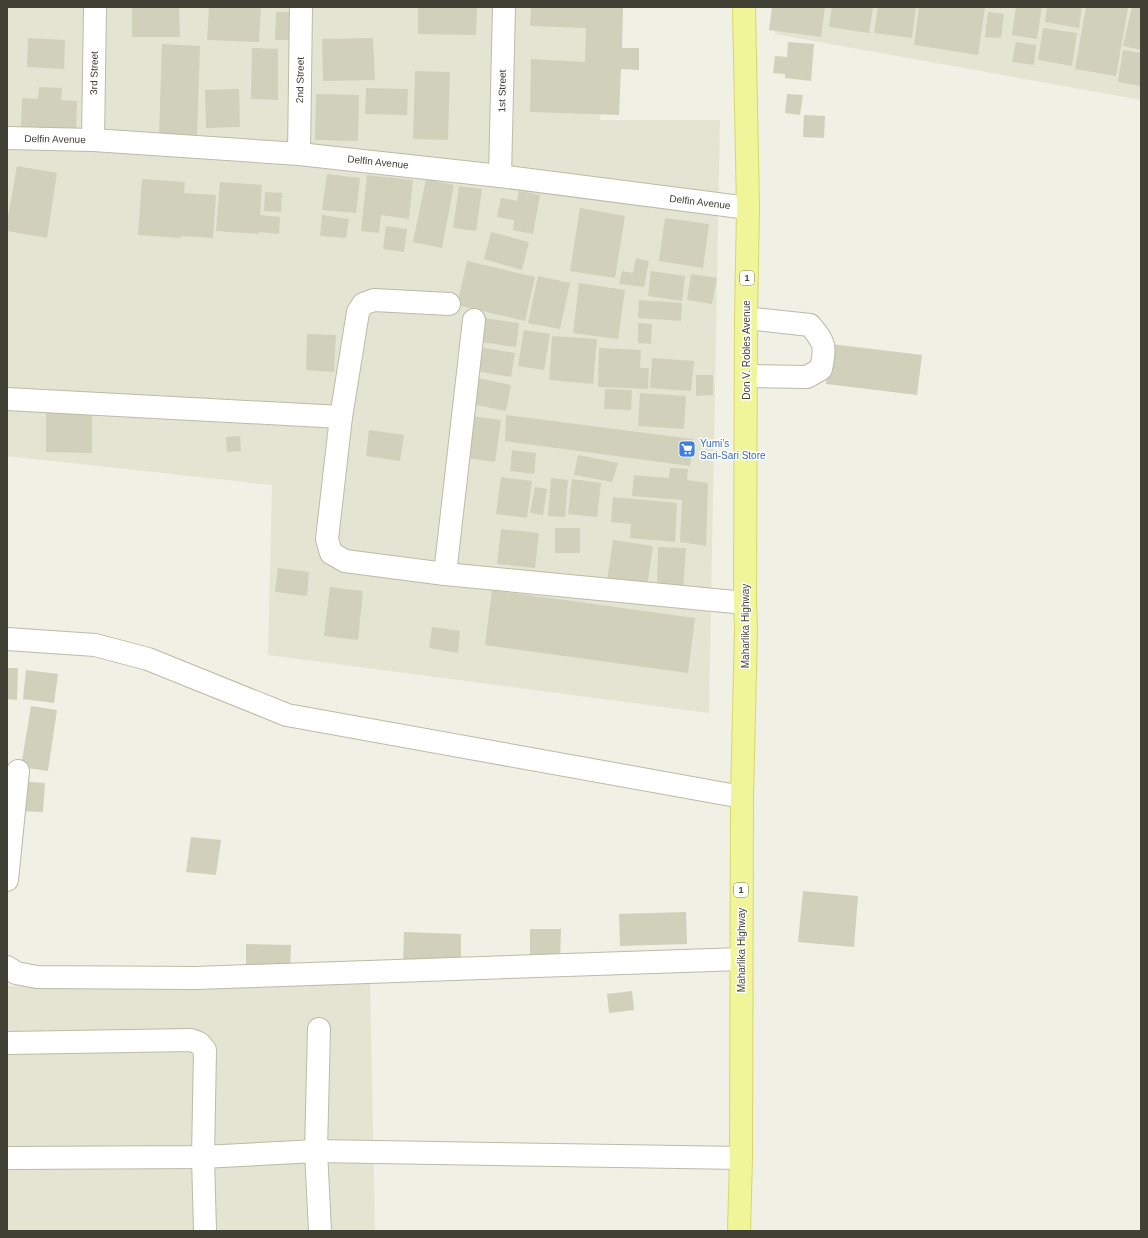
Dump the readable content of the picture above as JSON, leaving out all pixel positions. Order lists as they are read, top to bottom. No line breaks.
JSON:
{"streets":{"main road":["1","Don V. Robles Avenue","Maharlika Highway"],"street":["3rd Street","2nd Street","1st Street","Delfin Avenue"]},"crossings":[["3rd Street","Delfin Avenue"],["2nd Street","Delfin Avenue"],["1st Street","Delfin Avenue"],["Delfin Avenue","Don V. Robles Avenue"],["Don V. Robles Avenue","Maharlika Highway"]],"places":{"supermarket":["Yumi’s Sari-Sari Store"]}}
